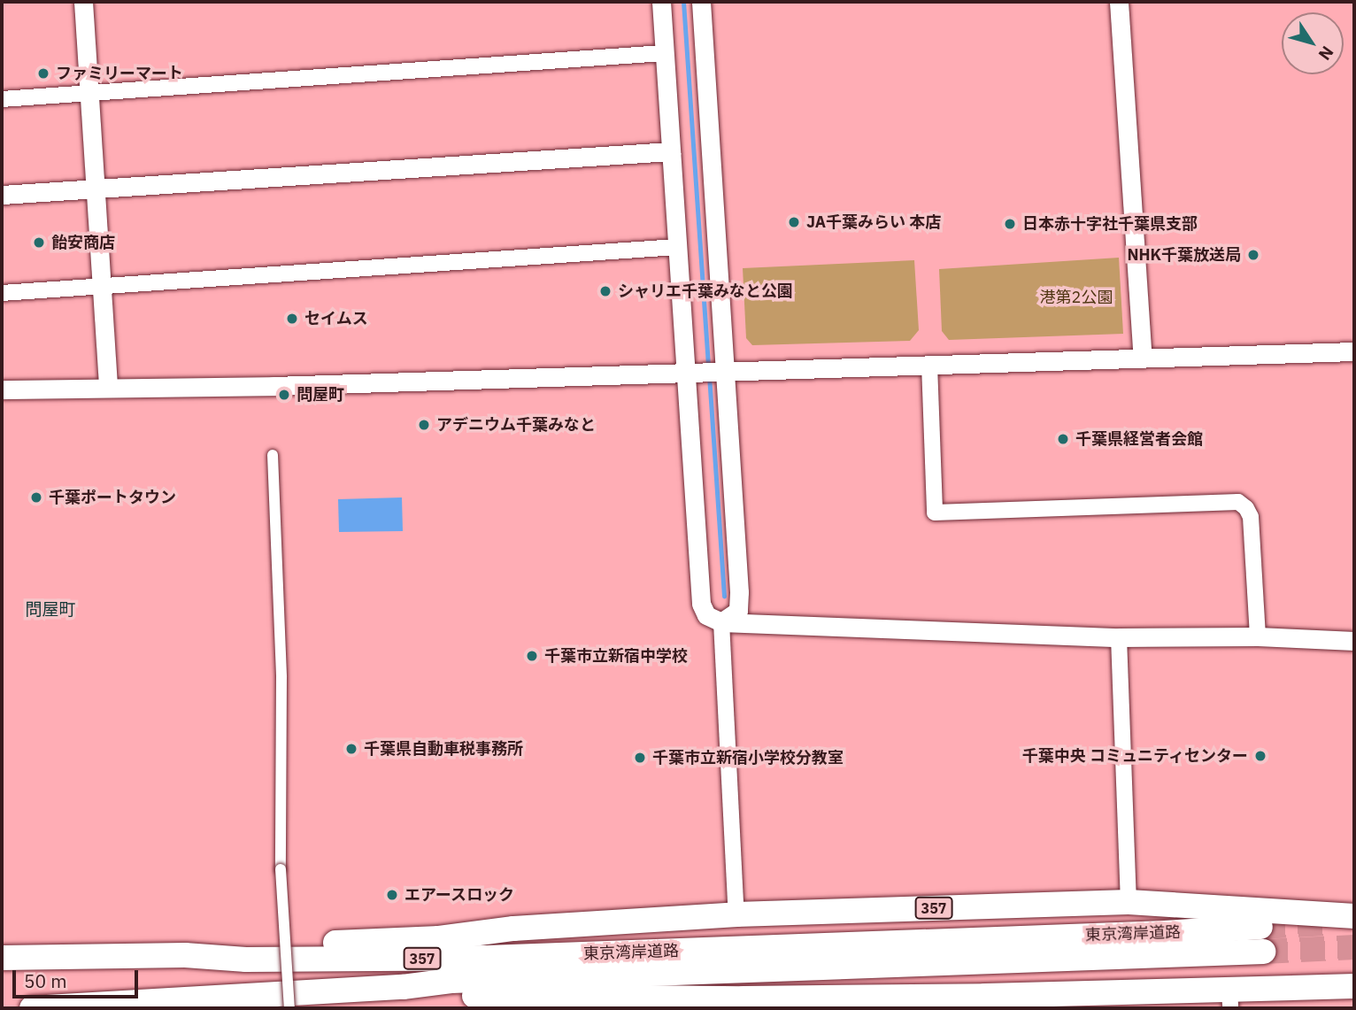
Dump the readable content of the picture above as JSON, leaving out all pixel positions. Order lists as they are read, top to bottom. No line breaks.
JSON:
{"streets":{"highway":["357","東京湾岸道路"]},"crossings":[["357","東京湾岸道路"]],"districts":["問屋町"],"parks":["港第2公園"],"places":["ファミリーマート","JA千葉みらい 本店","日本赤十字社千葉県支部","飴安商店","NHK千葉放送局","シャリエ千葉みなと公園","セイムス","問屋町","アデニウム千葉みなと","千葉県経営者会館","千葉ポートタウン","千葉市立新宿中学校","千葉県自動車税事務所","千葉中央 コミュニティセンター","千葉市立新宿小学校分教室","エアースロック"],"scale_bar":"50 m","north":"bottom right"}
